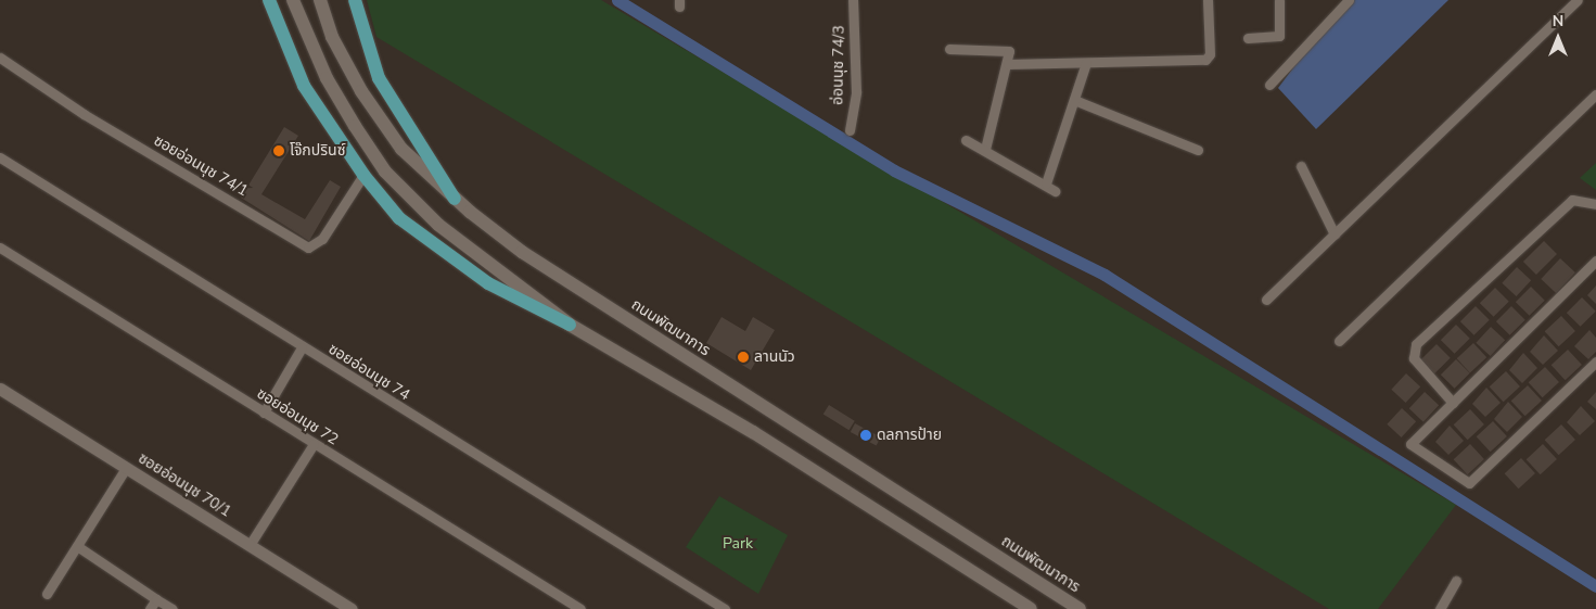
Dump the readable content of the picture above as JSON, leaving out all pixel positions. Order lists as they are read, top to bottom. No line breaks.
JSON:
{"streets":{"main road":["ถนนพัฒนาการ"],"street":["อ่อนนุช 74/3","ซอยอ่อนนุช 74/1","ซอยอ่อนนุช 74","ซอยอ่อนนุช 72","ซอยอ่อนนุช 70/1"]},"parks":["Park"],"places":["โจ๊กปรินซ์","ลานนัว","ดลการป้าย"],"north":"top"}
